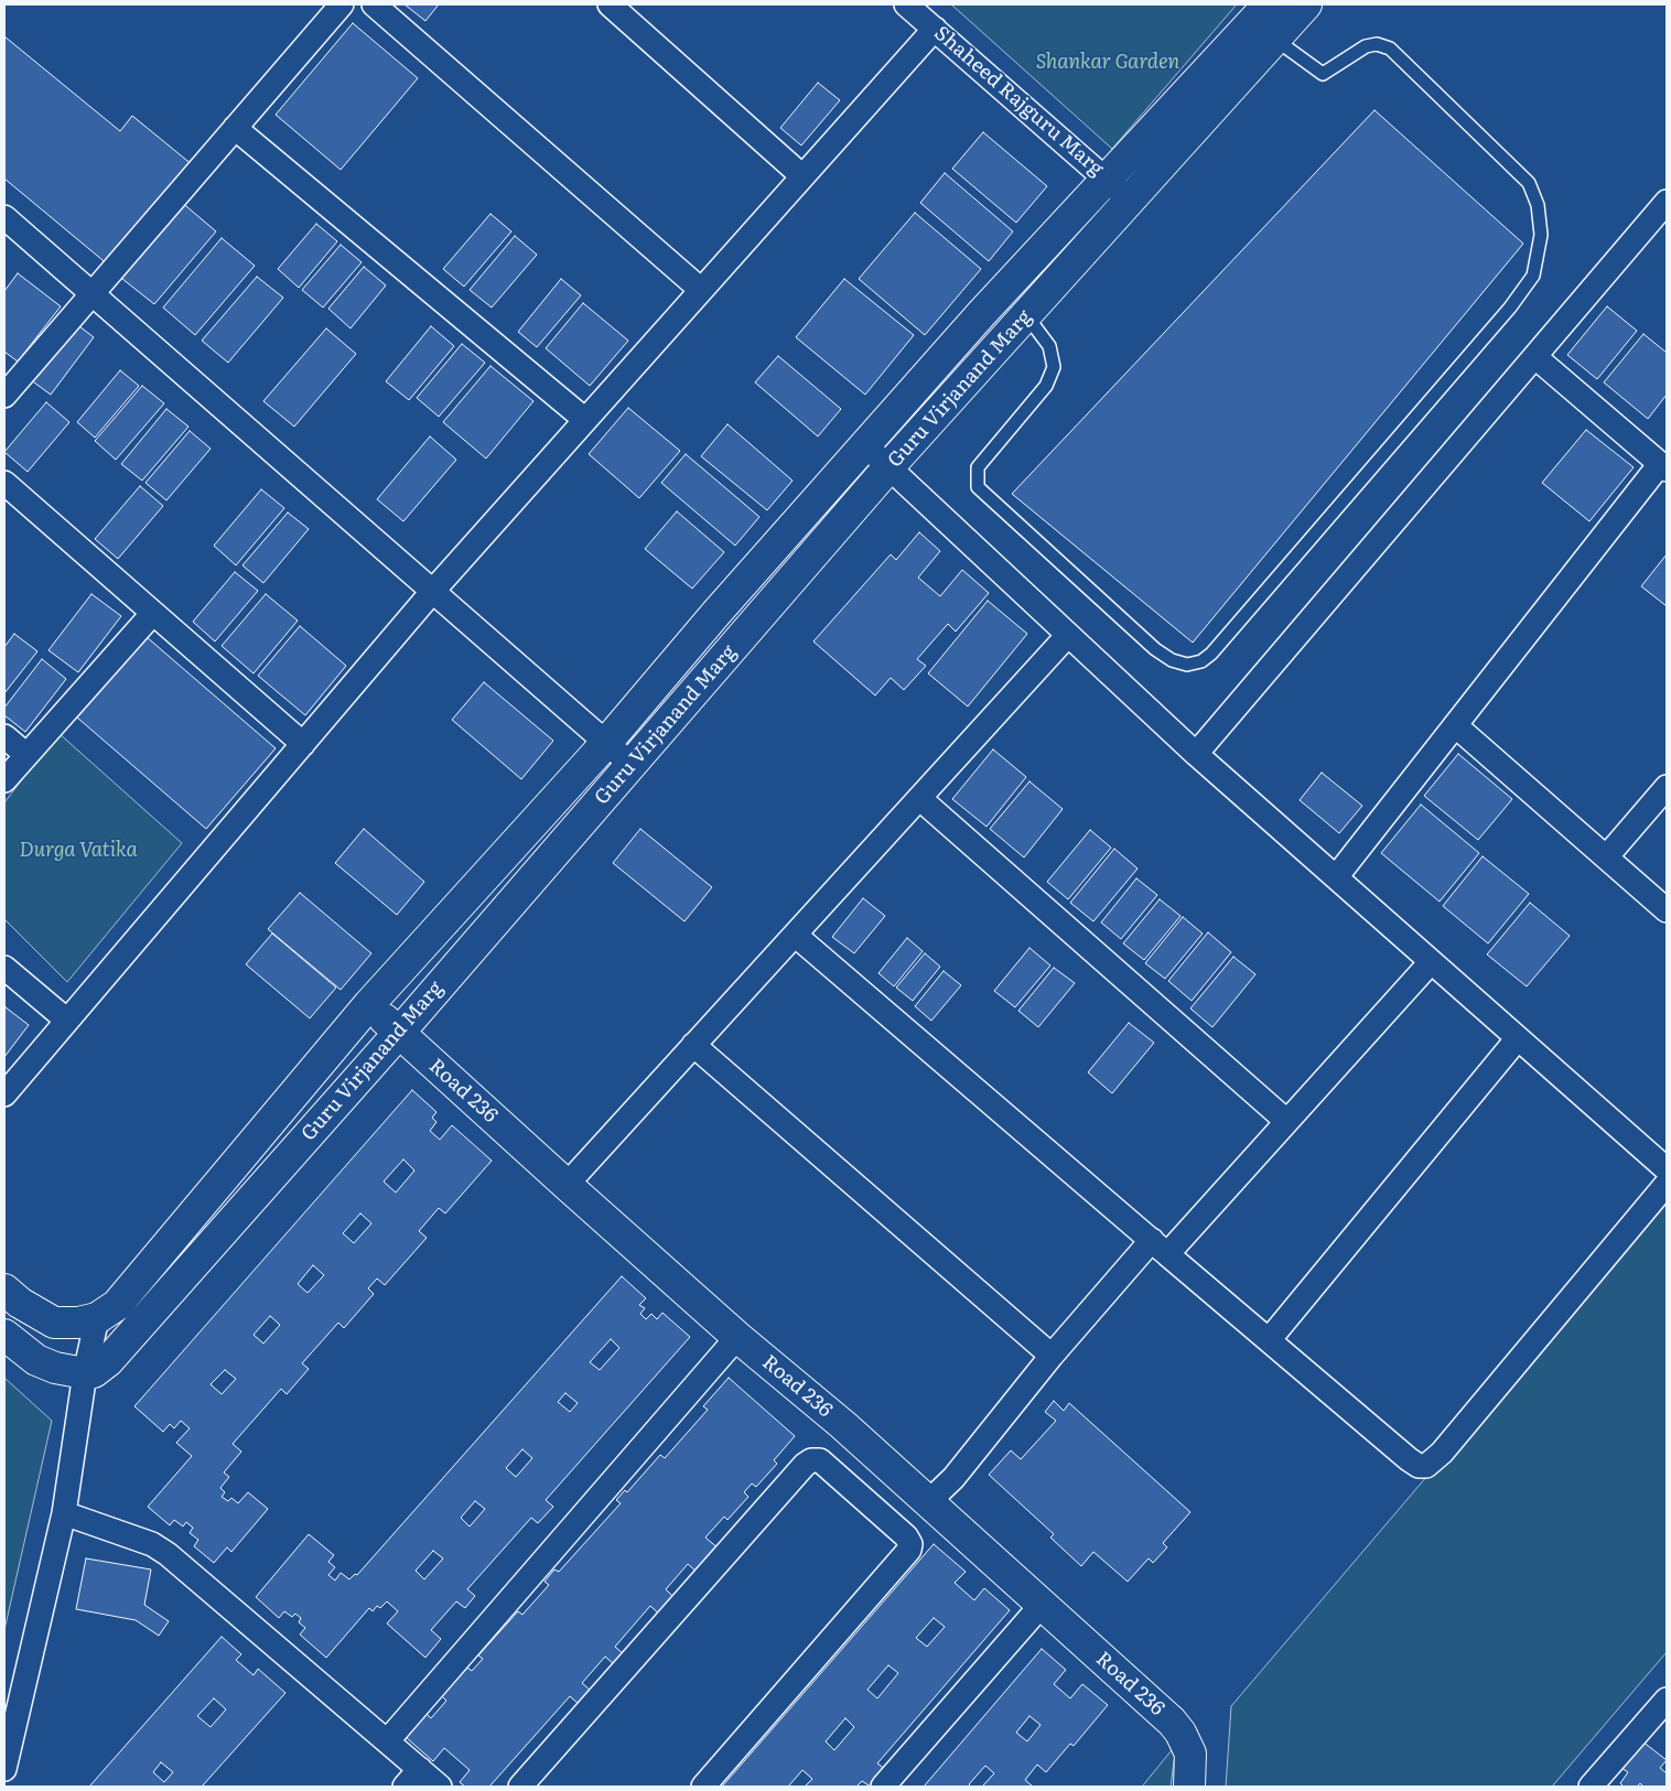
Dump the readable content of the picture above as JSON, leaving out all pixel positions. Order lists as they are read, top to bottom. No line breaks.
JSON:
{"streets":{"street":["Shaheed Rajguru Marg","Guru Virjanand Marg","Road 236"]},"crossings":[["Shaheed Rajguru Marg","Guru Virjanand Marg"],["Guru Virjanand Marg","Road 236"]],"parks":["Shankar Garden","Durga Vatika"]}
